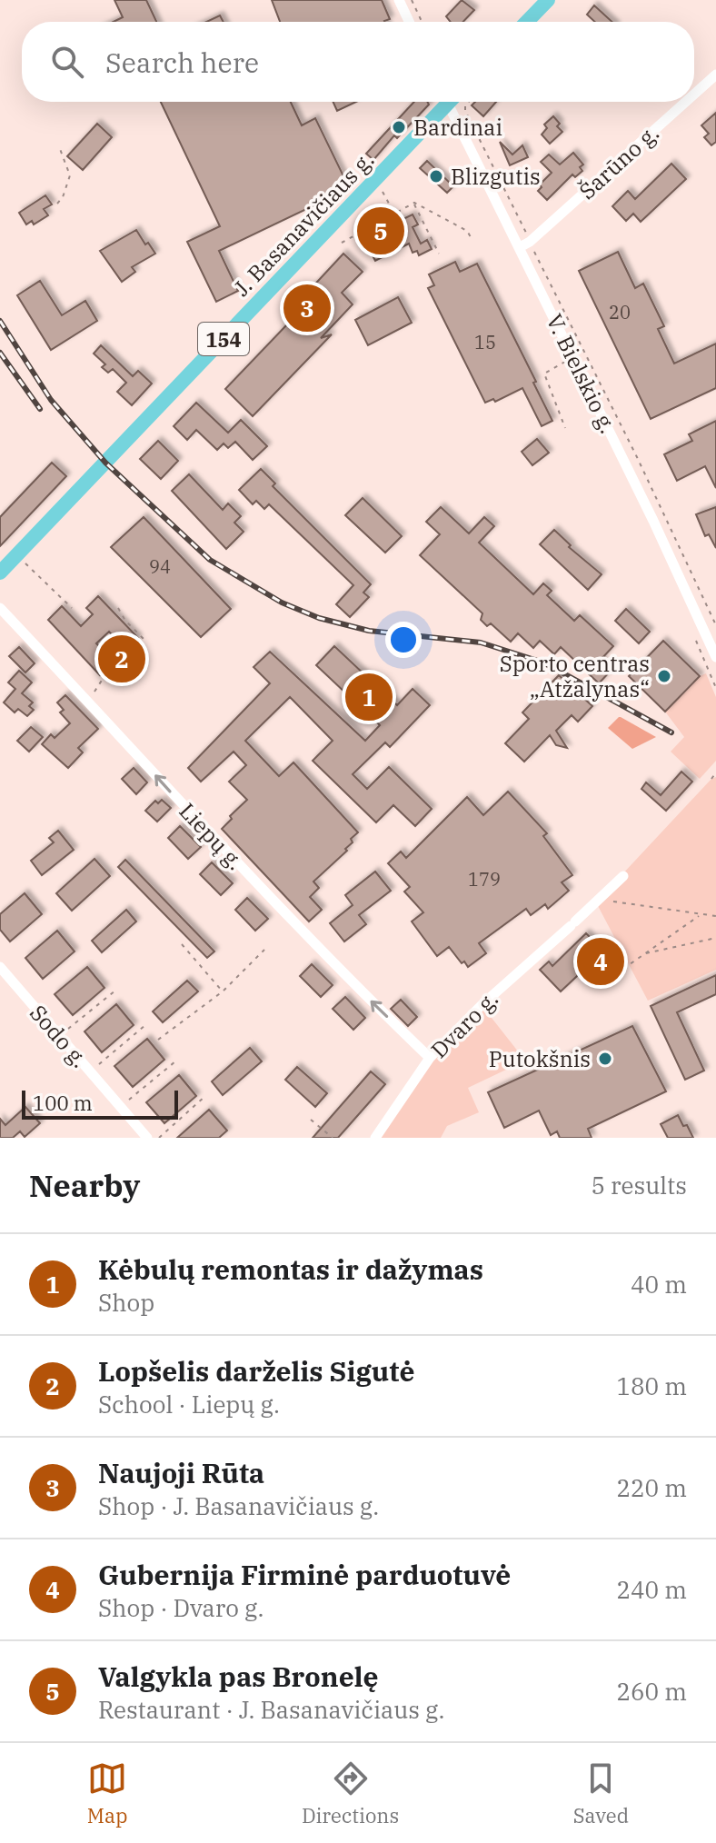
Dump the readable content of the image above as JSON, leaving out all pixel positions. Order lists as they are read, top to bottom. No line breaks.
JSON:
{"streets":{"main road":["J. Basanavičiaus g.","154"],"street":["Šarūno g.","V. Bielskio g.","Liepų g.","Dvaro g.","Sodo g."]},"crossings":[["Šarūno g.","V. Bielskio g."],["Liepų g.","Dvaro g."]],"one_way":["Liepų g."],"places":["Bardinai","Blizgutis","Sporto centras „Atžalynas“","Putokšnis"],"house_numbers":["20","15","94","179"],"scale_bar":"100 m","page":{"search":"Search here","pins":["5","3","2","1","4"],"scale":"100 m","heading":["Nearby","5 results"],"list":[{"mark":"1","name":"Kėbulų remontas ir dažymas","note":"Shop","value":"40 m"},{"mark":"2","name":"Lopšelis darželis Sigutė","note":"School · Liepų g.","value":"180 m"},{"mark":"3","name":"Naujoji Rūta","note":"Shop · J. Basanavičiaus g.","value":"220 m"},{"mark":"4","name":"Gubernija Firminė parduotuvė","note":"Shop · Dvaro g.","value":"240 m"},{"mark":"5","name":"Valgykla pas Bronelę","note":"Restaurant · J. Basanavičiaus g.","value":"260 m"}],"nav":["Map","Directions","Saved"]}}
